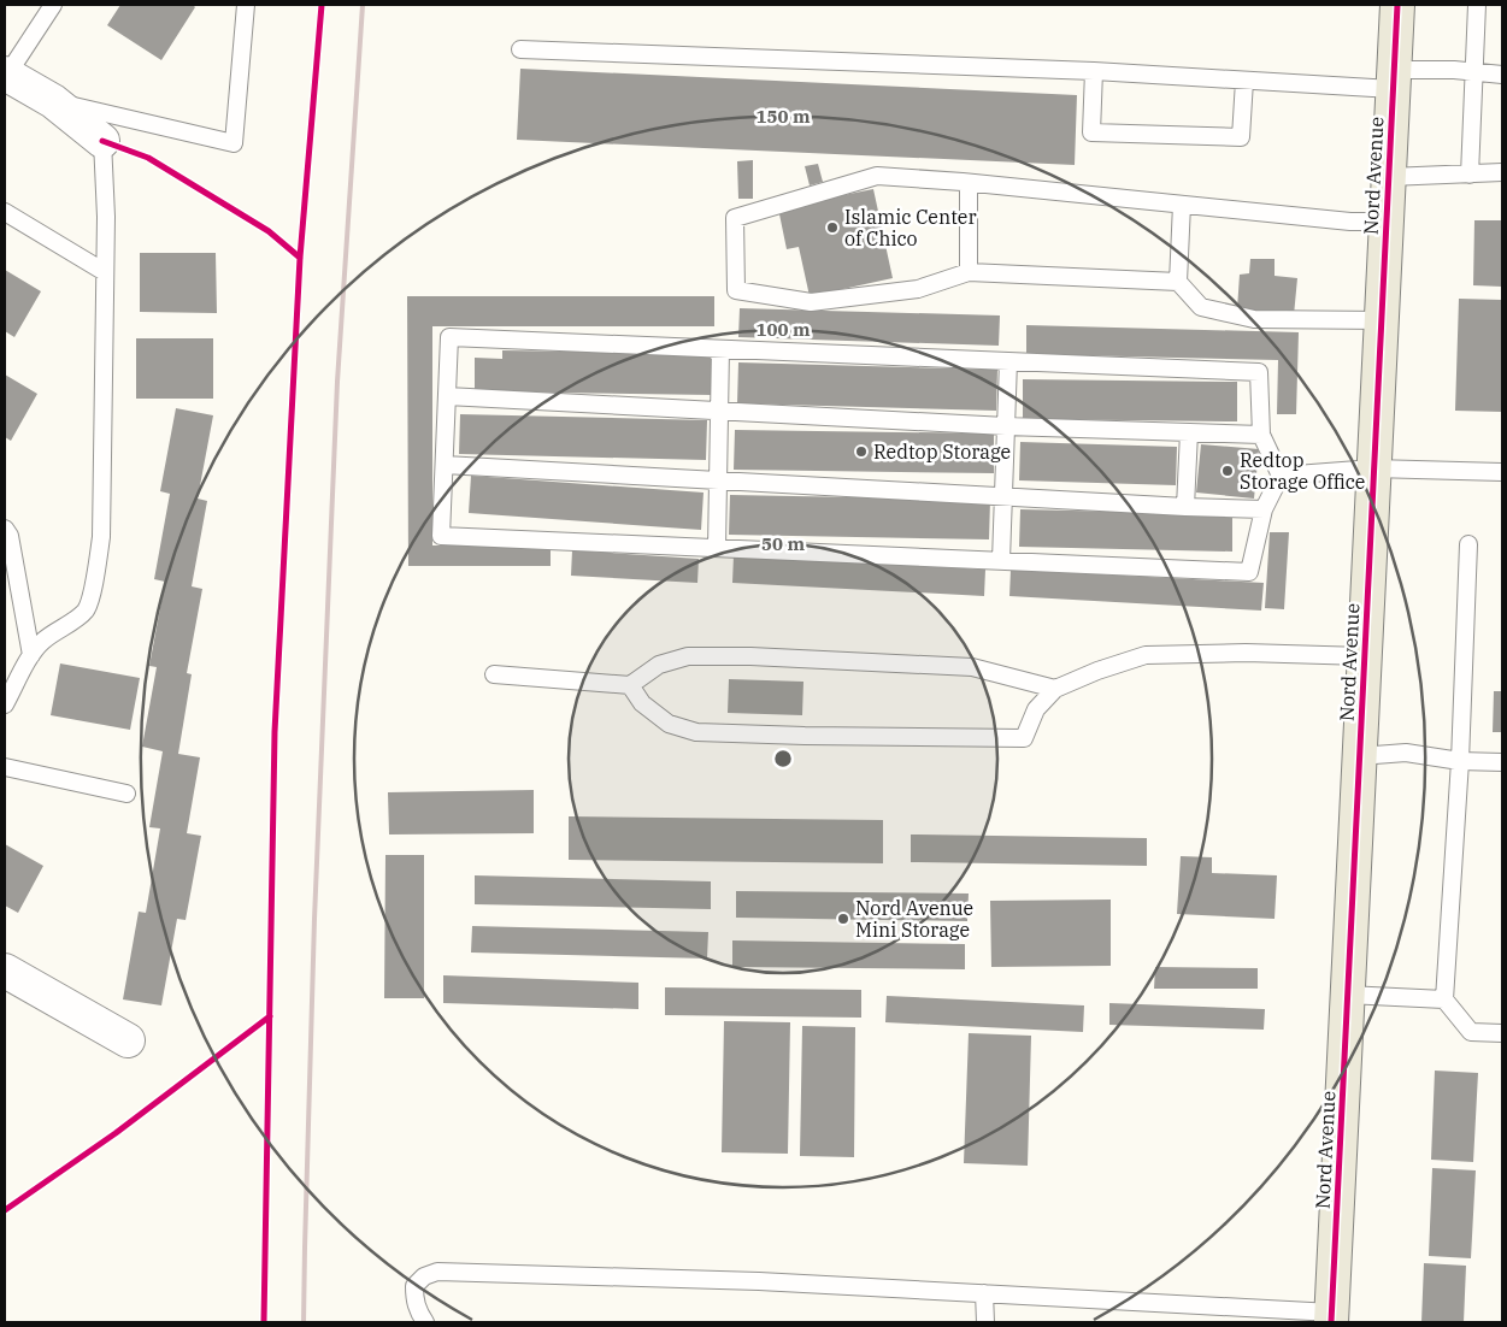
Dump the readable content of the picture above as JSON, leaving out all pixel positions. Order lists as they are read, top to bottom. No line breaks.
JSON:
{"streets":{"main road":["Nord Avenue"]},"places":["Islamic Center of Chico","Redtop Storage","Redtop Storage Office","Nord Avenue Mini Storage"],"rings":["150 m","100 m","50 m"]}
